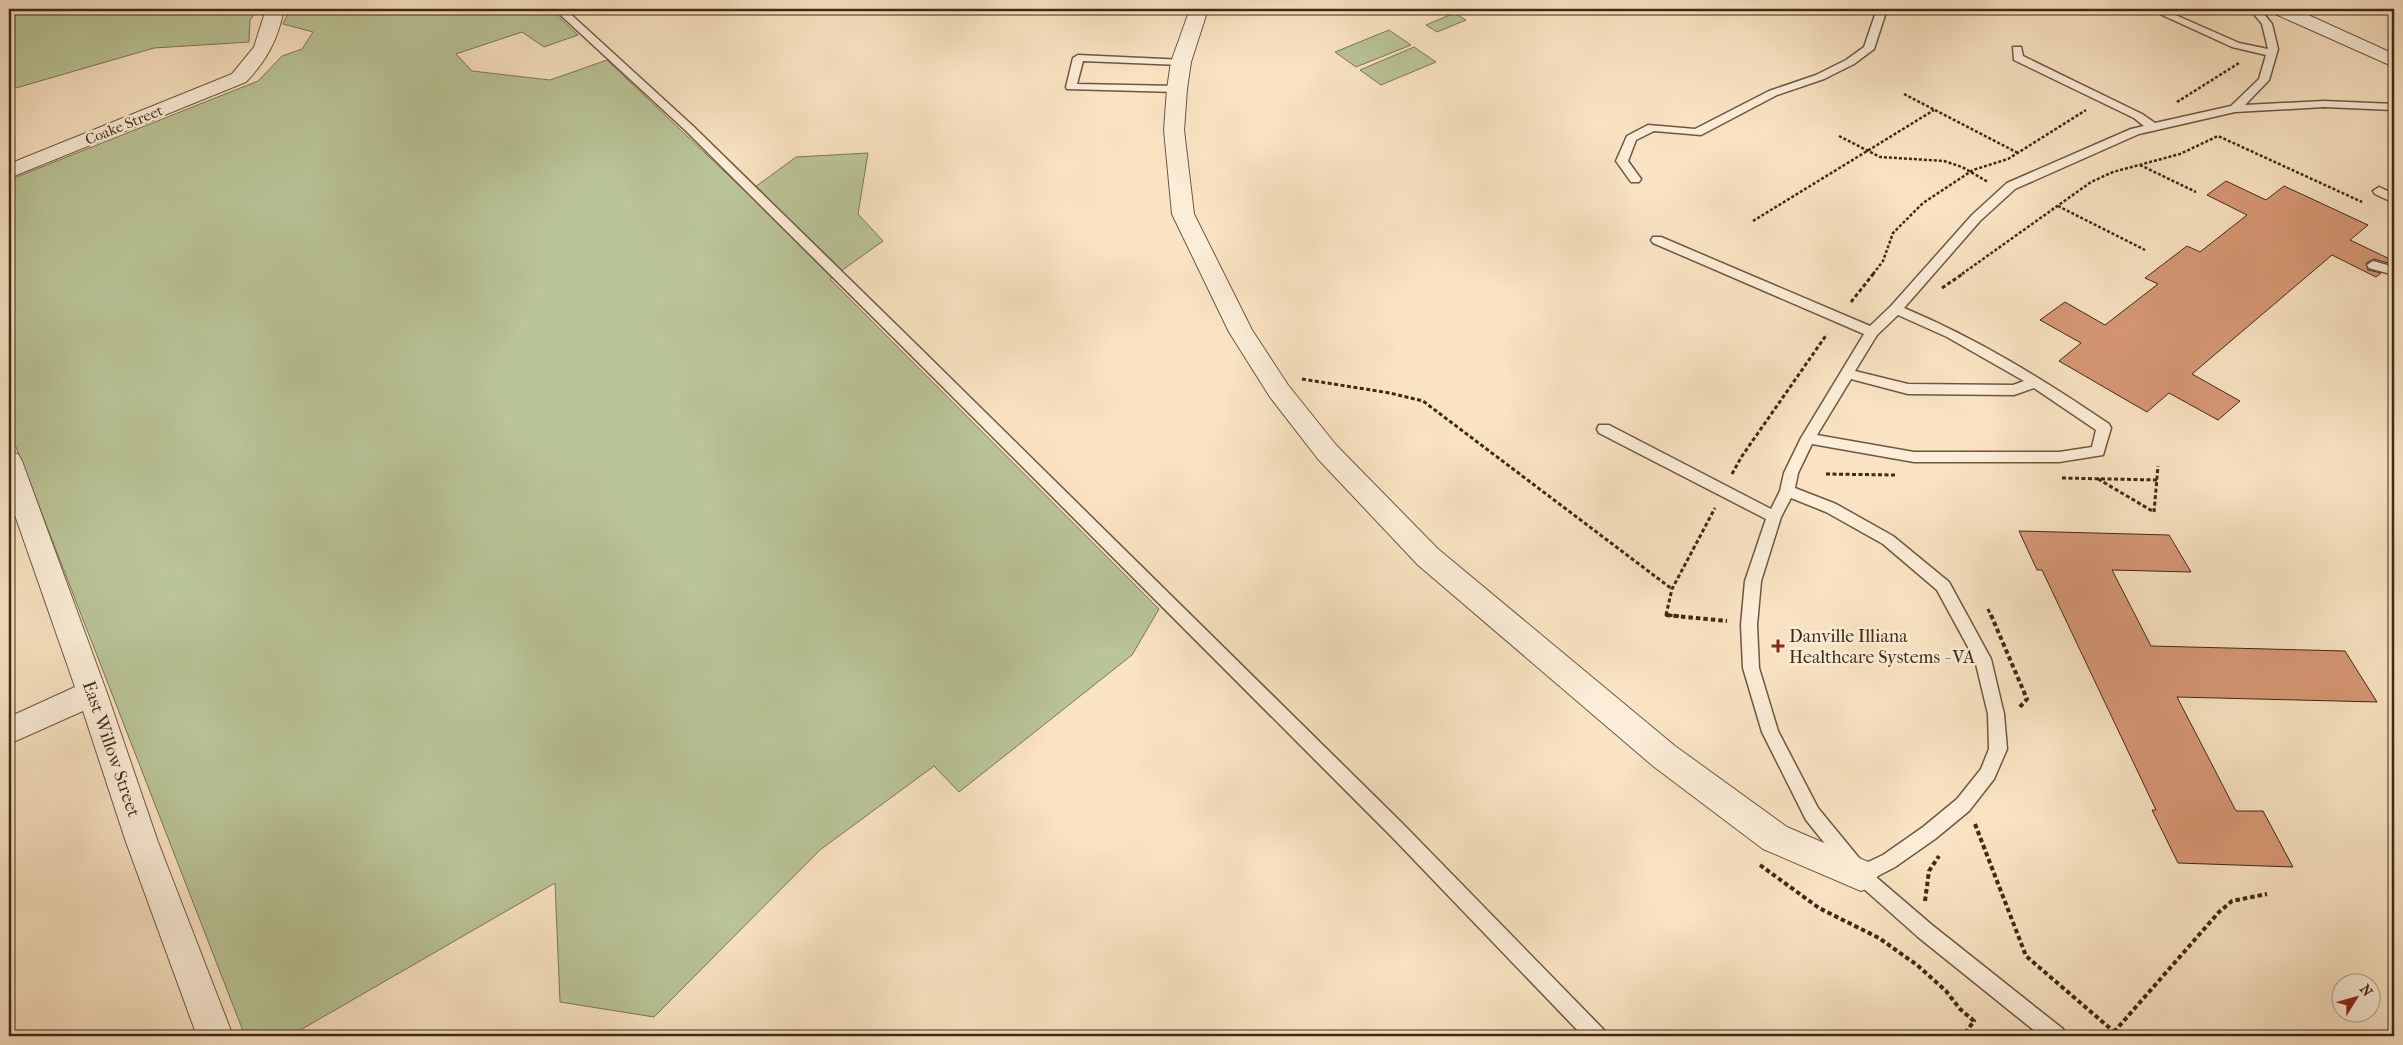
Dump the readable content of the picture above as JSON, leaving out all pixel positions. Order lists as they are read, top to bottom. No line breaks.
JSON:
{"streets":{"street":["Coake Street","East Willow Street"]},"places":{"health":["Danville Illiana Healthcare Systems - VA"]},"north":"top right"}
